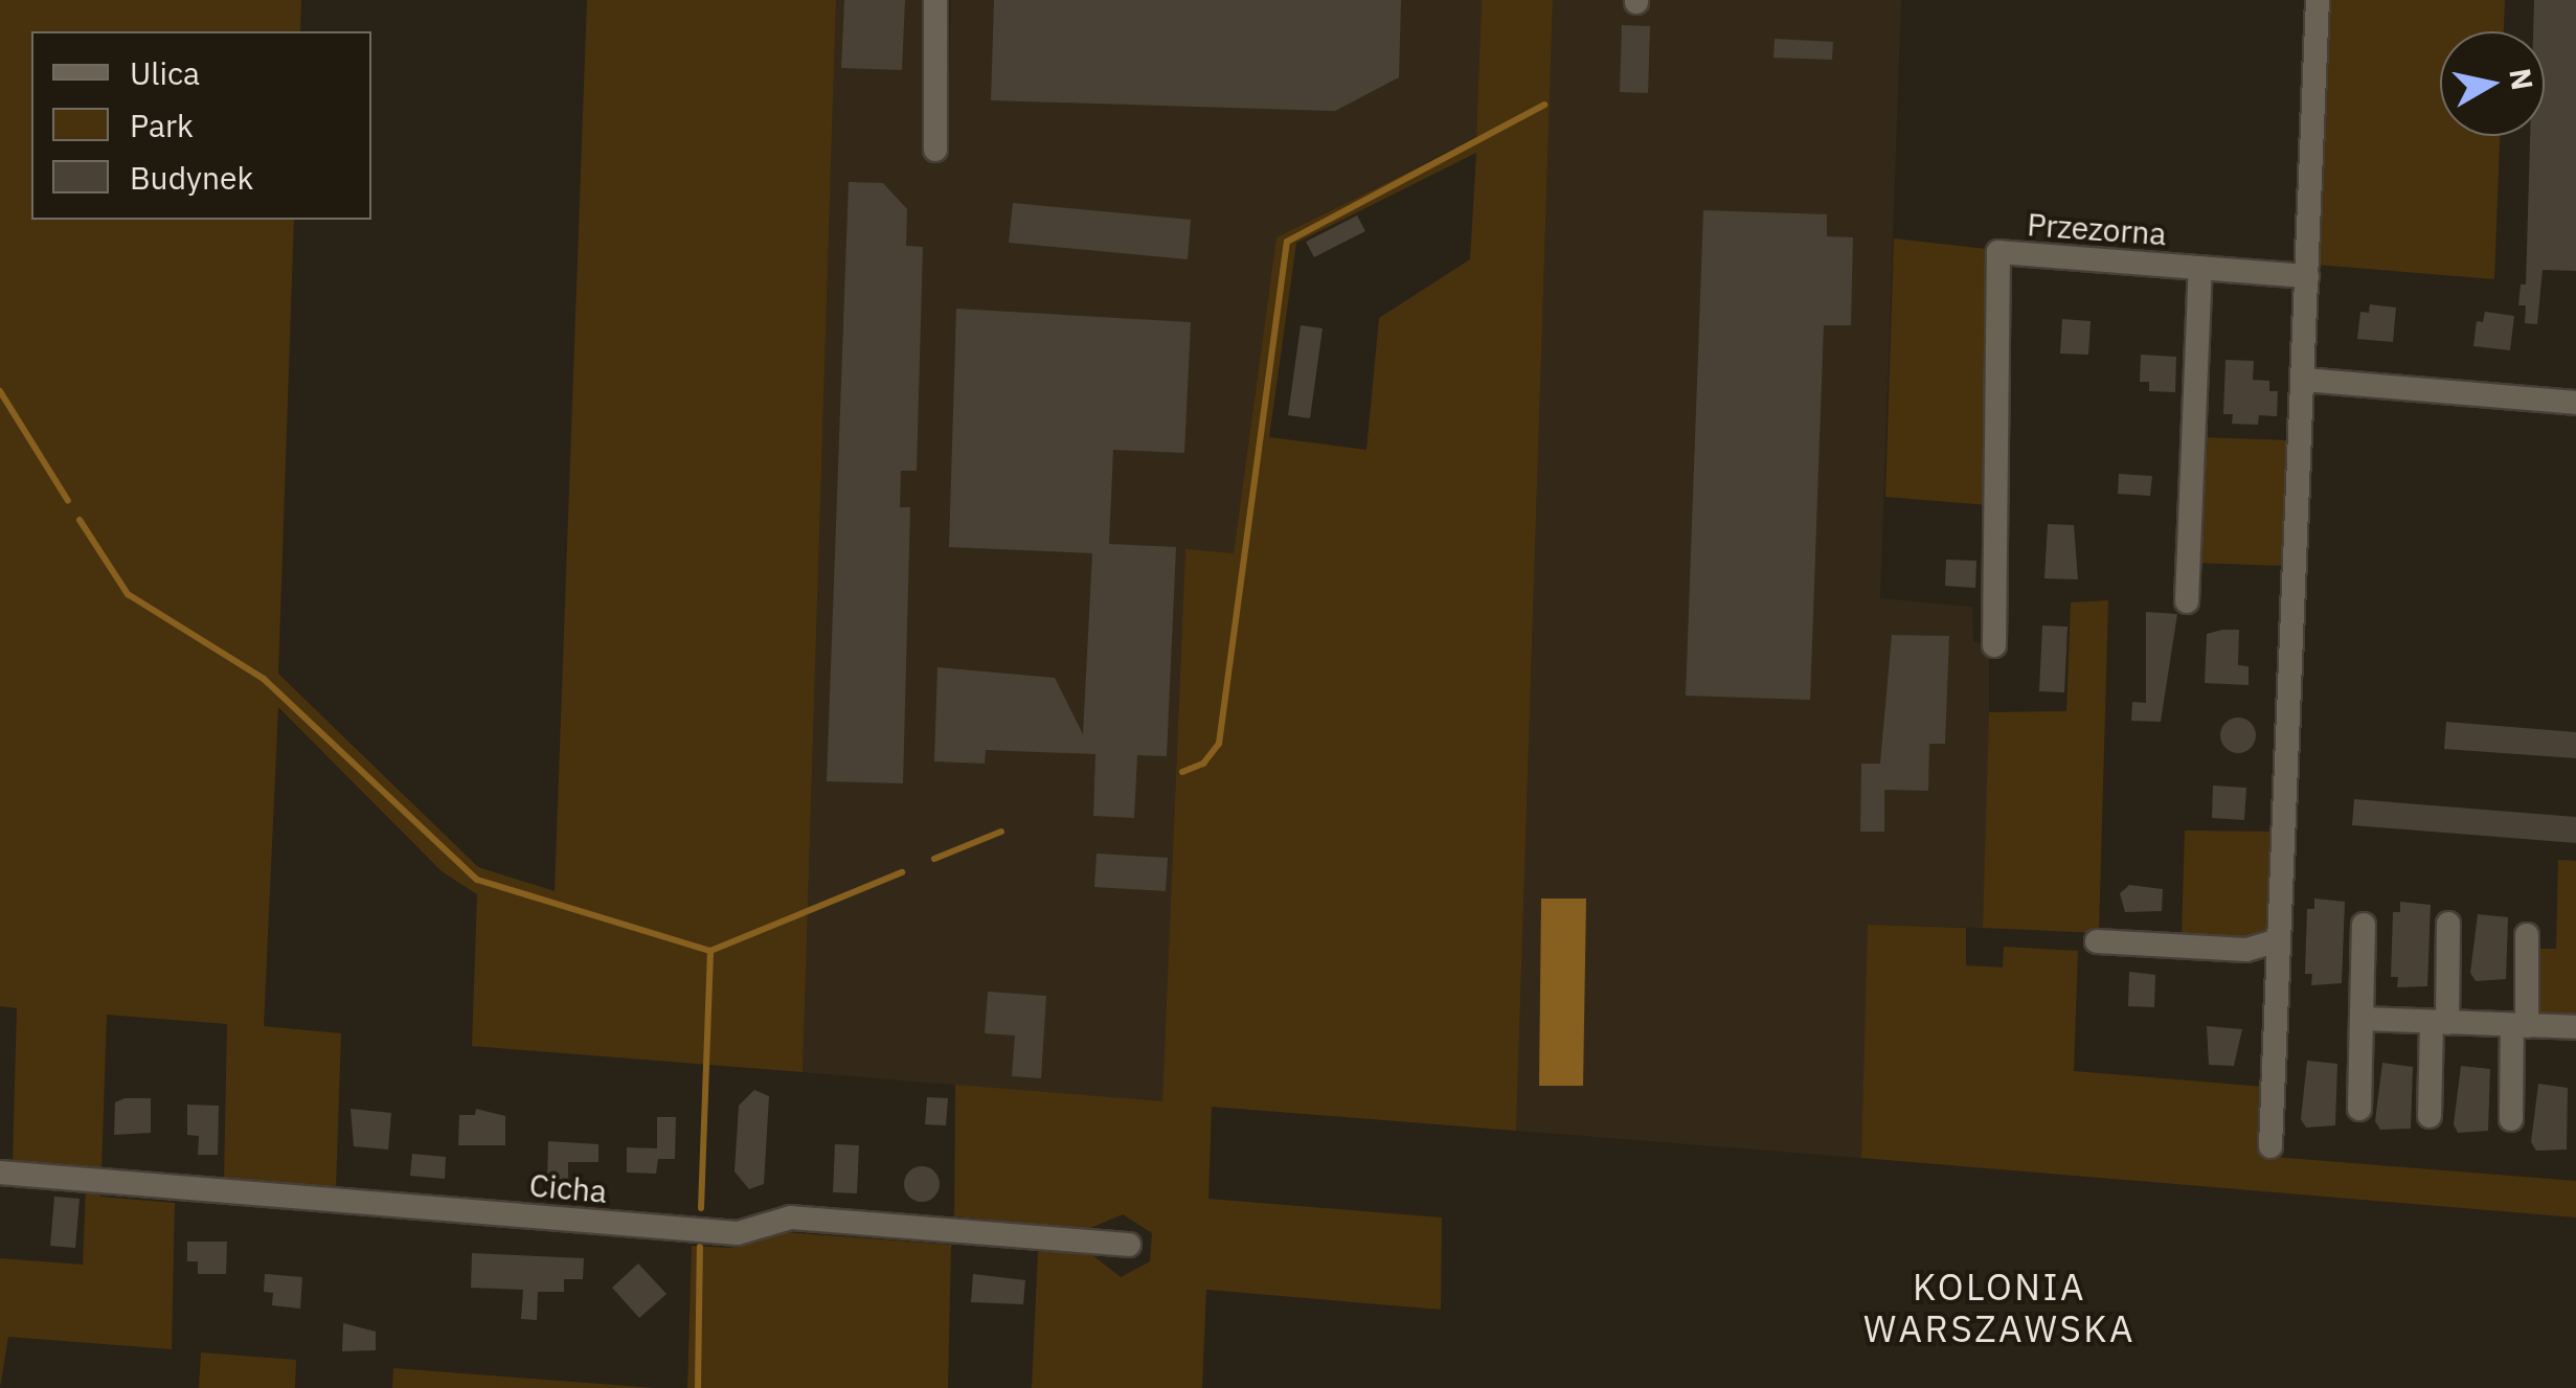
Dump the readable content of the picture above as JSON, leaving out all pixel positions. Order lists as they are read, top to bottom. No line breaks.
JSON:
{"streets":{"street":["Przezorna","Cicha"]},"districts":["KOLONIA WARSZAWSKA"],"legend":["Ulica","Park","Budynek"],"north":"right"}
